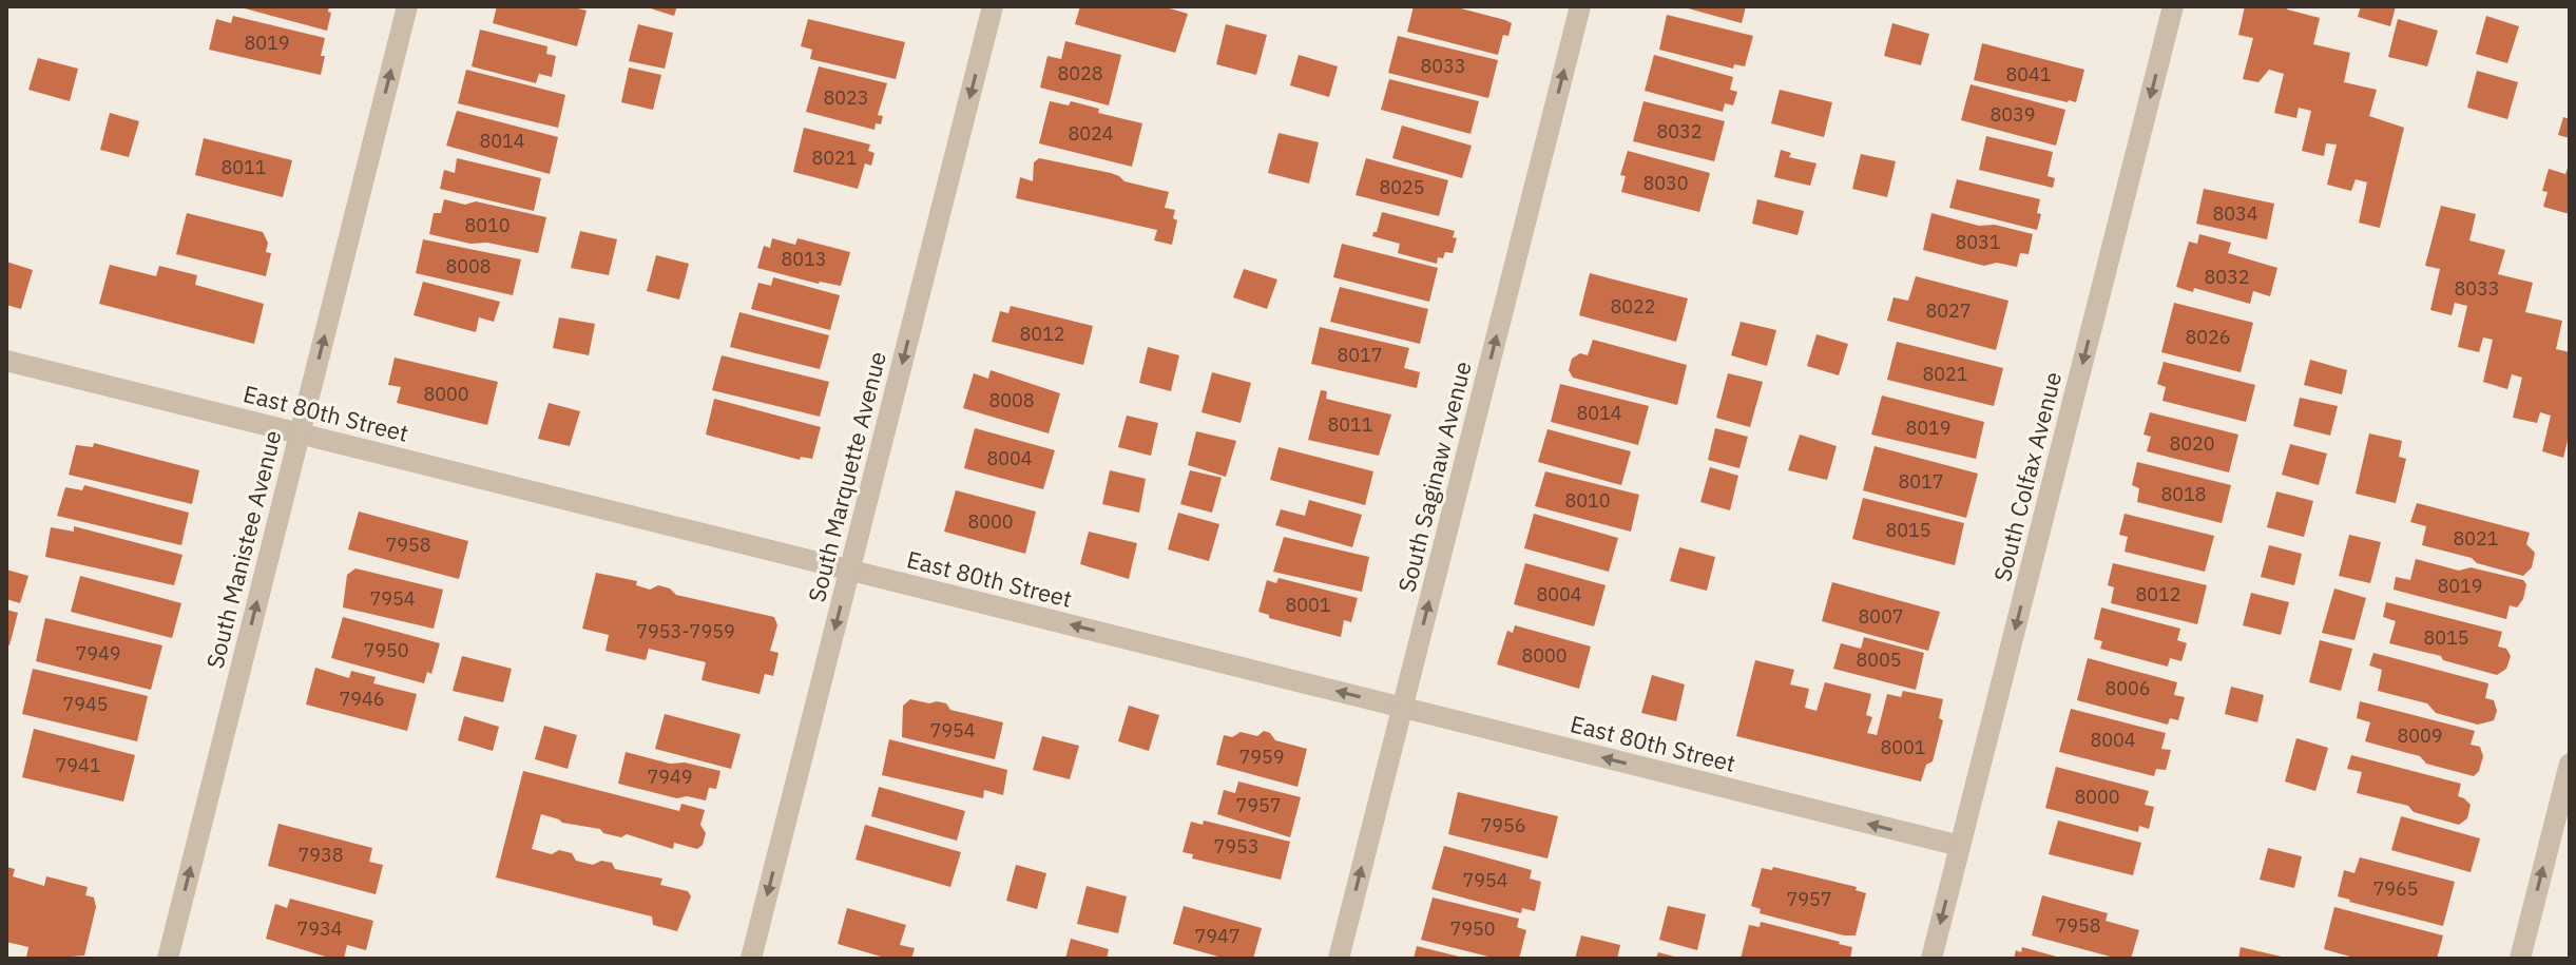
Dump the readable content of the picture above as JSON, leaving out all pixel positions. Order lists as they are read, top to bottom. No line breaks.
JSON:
{"streets":{"street":["East 80th Street","South Marquette Avenue","South Saginaw Avenue","South Colfax Avenue","South Manistee Avenue"]},"crossings":[["East 80th Street","South Marquette Avenue"],["East 80th Street","South Saginaw Avenue"],["East 80th Street","South Colfax Avenue"],["East 80th Street","South Manistee Avenue"]],"one_way":["East 80th Street","South Marquette Avenue","South Saginaw Avenue","South Colfax Avenue","South Manistee Avenue"],"house_numbers":["8019","8033","8028","8041","8023","8039","8032","8024","8014","8021","8011","8030","8025","8034","8010","8031","8013","8008","8032","8033","8022","8027","8012","8026","8017","8021","8000","8008","8014","8011","8019","8020","8004","8017","8018","8010","8000","8015","8021","7958","8019","8004","8012","7954","8001","8007","7953-7959","8015","7950","7949","8000","8005","8006","7946","7945","7954","8009","8004","8001","7959","7941","7949","8000","7957","7956","7953","7938","7954","7965","7957","7958","7934","7950","7947"]}
